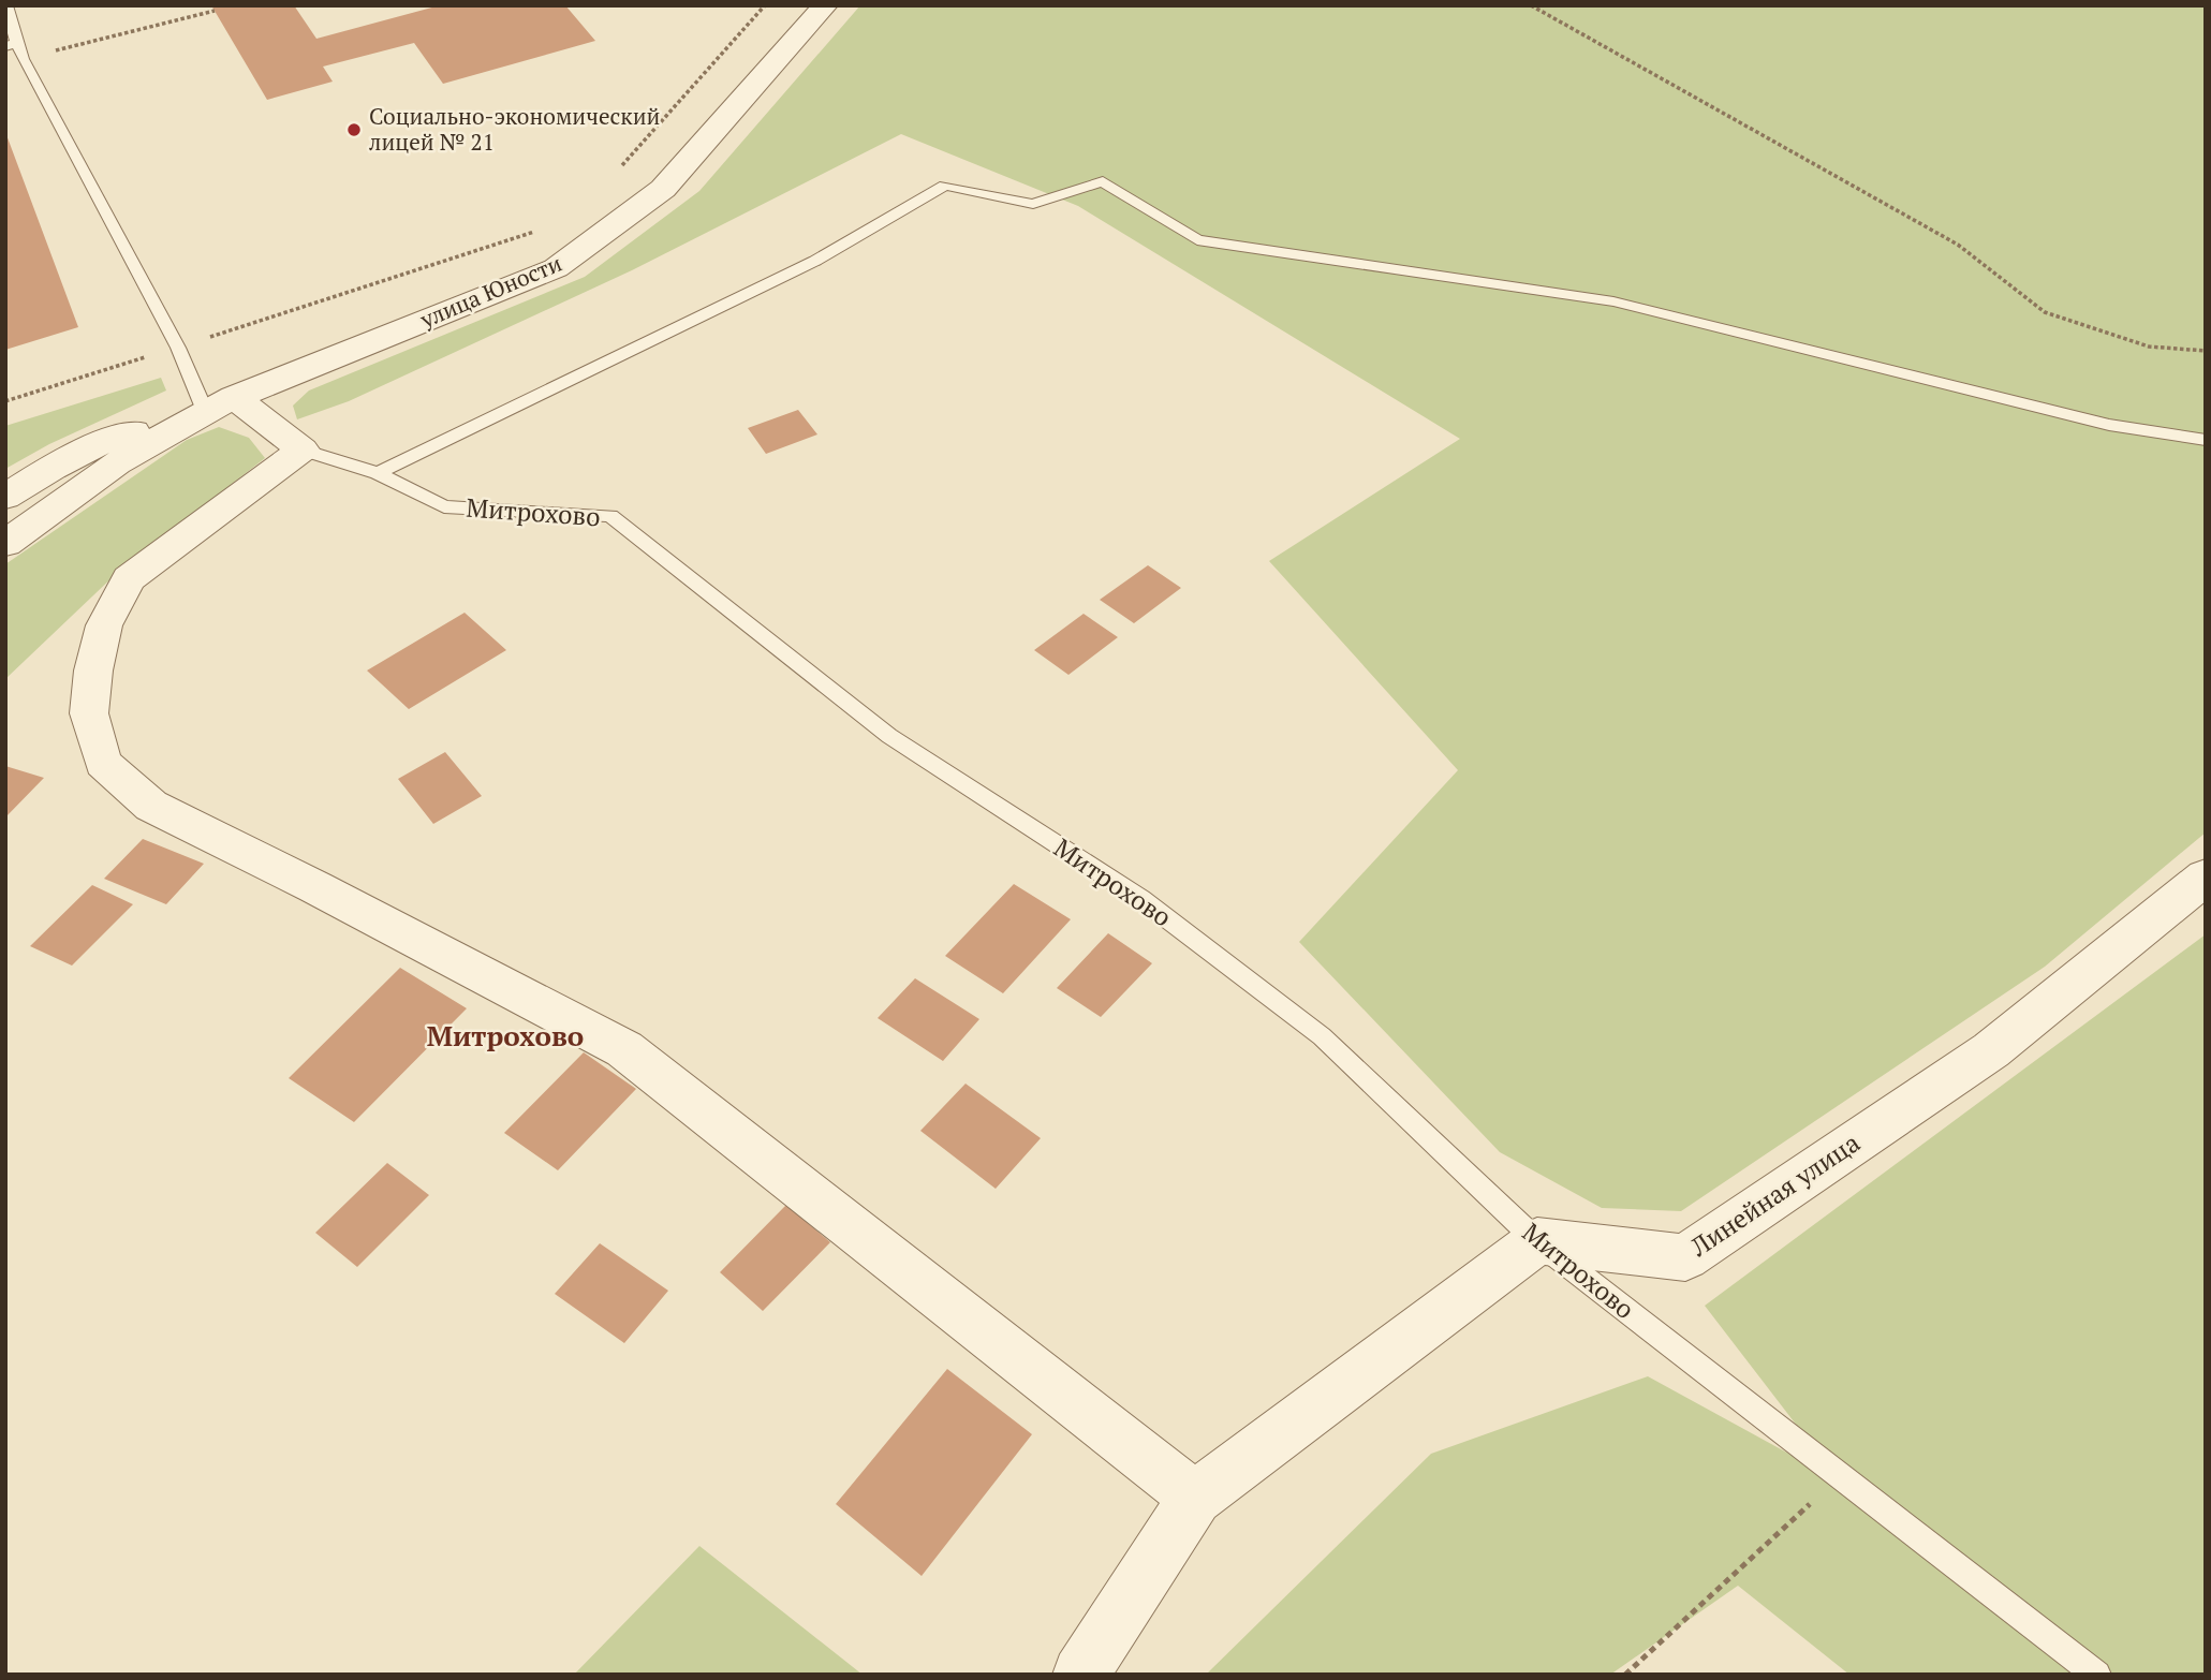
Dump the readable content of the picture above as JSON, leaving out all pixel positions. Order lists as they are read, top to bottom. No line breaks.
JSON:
{"streets":{"street":["улица Юности","Митрохово","Линейная улица"]},"crossings":[["улица Юности","Митрохово"],["Митрохово","Линейная улица"]],"districts":["Митрохово"],"places":["Социально-экономический лицей № 21"]}
